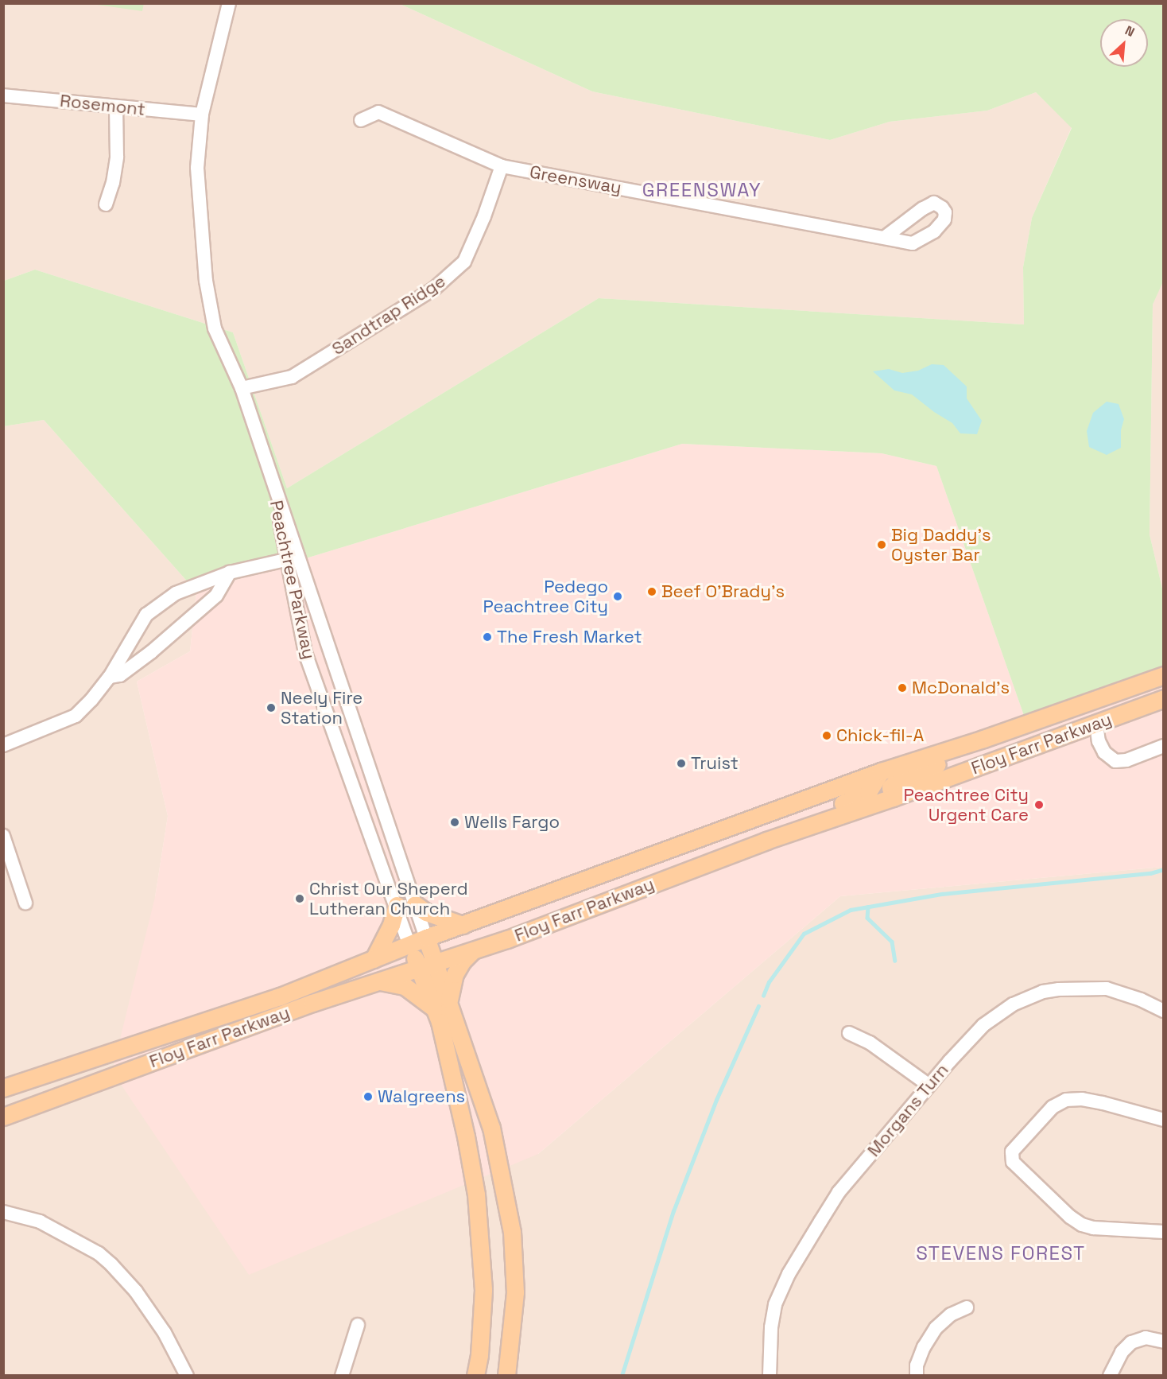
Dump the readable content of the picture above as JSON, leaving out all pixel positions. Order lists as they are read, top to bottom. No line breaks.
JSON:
{"streets":{"main road":["Floy Farr Parkway"],"street":["Rosemont","Greensway","Sandtrap Ridge","Peachtree Parkway","Morgans Turn"]},"crossings":[["Greensway","Sandtrap Ridge"],["Peachtree Parkway","Floy Farr Parkway"]],"districts":["GREENSWAY","STEVENS FOREST"],"places":["Big Daddy's Oyster Bar","Beef O'Brady's","Pedego Peachtree City","The Fresh Market","McDonald's","Neely Fire Station","Chick-fil-A","Truist","Peachtree City Urgent Care","Wells Fargo","Christ Our Sheperd Lutheran Church","Walgreens"],"north":"top right"}
